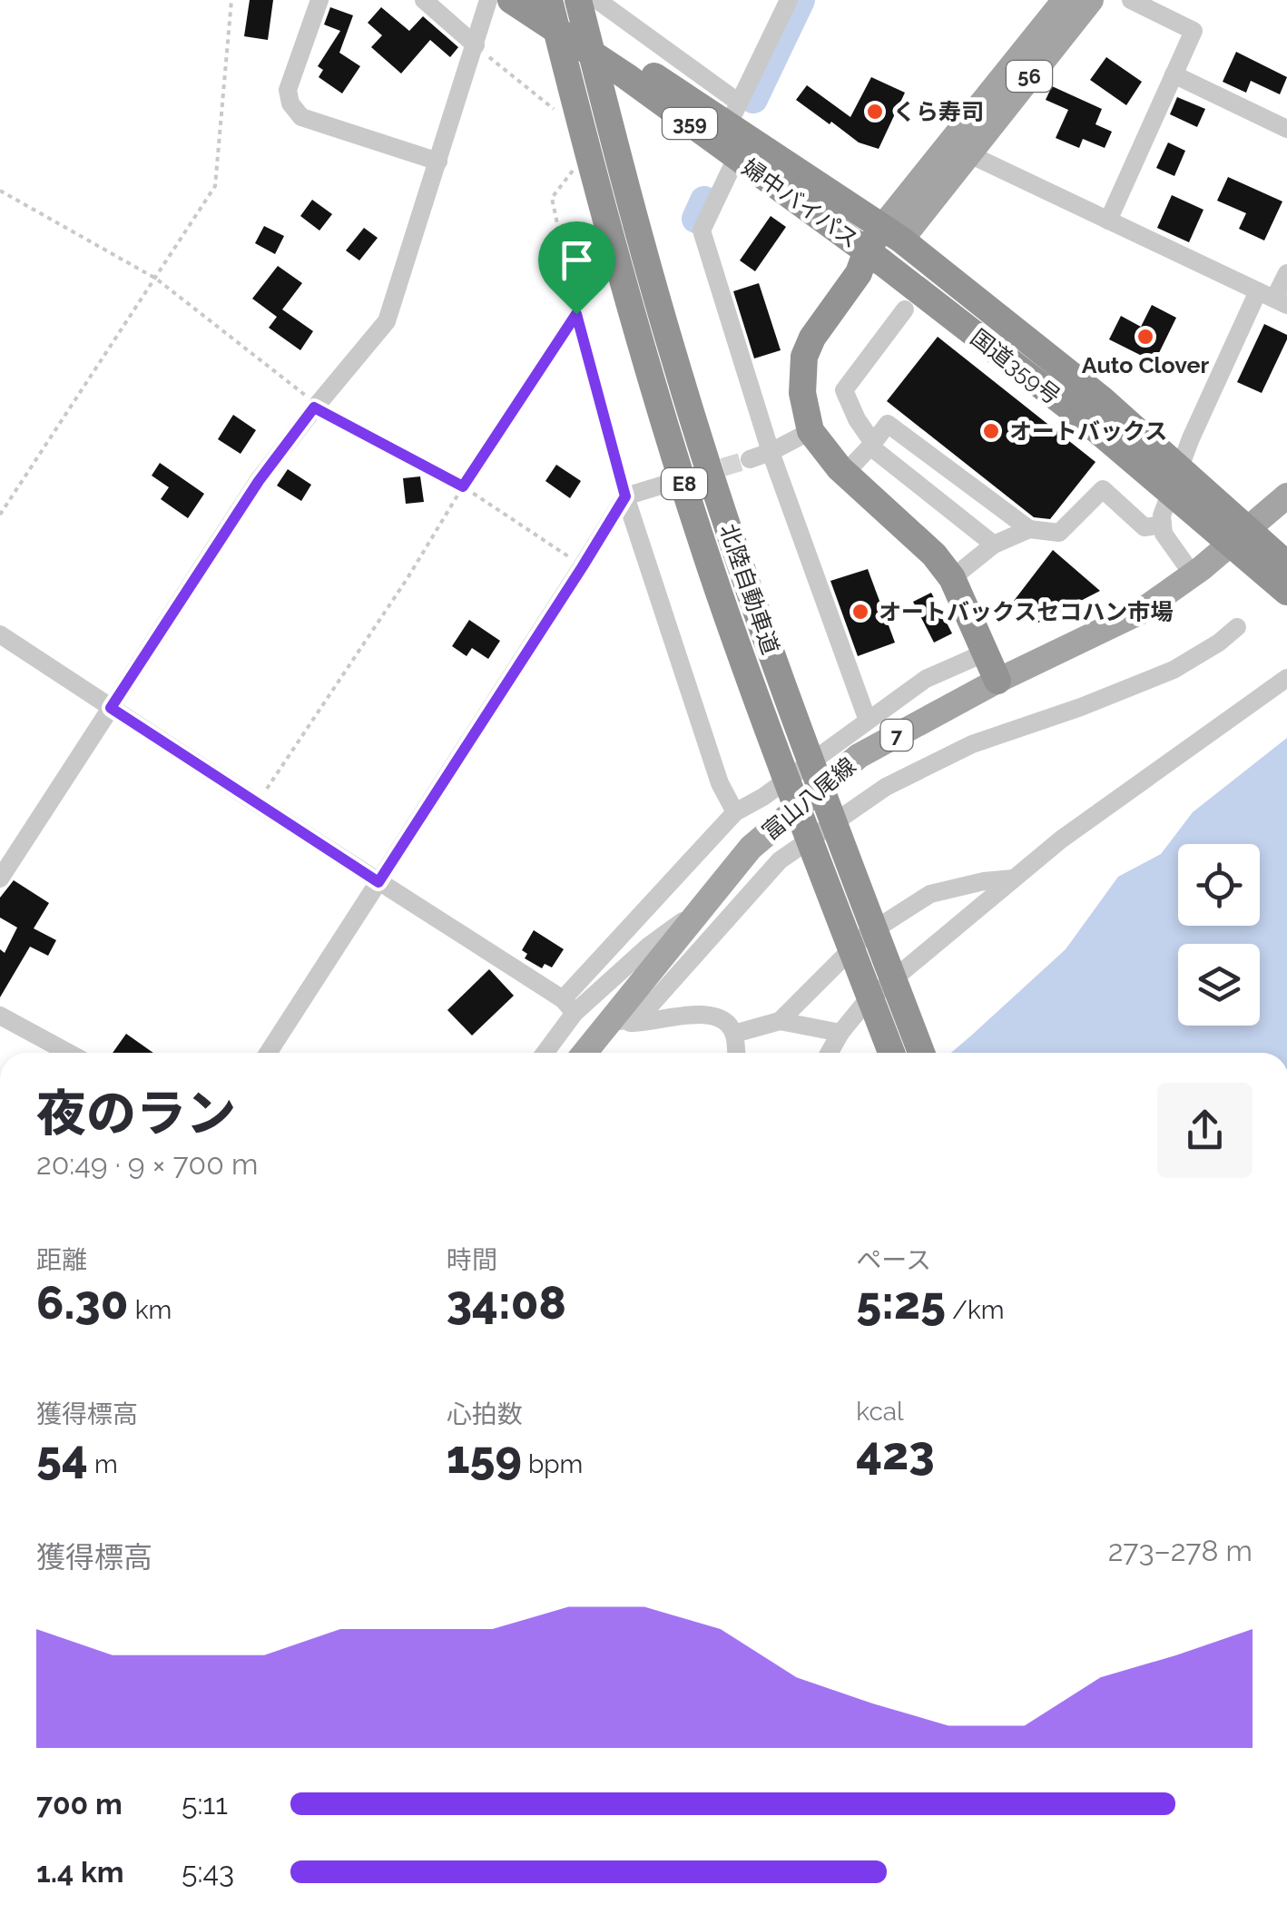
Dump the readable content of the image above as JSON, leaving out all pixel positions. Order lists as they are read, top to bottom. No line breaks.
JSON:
{"streets":{"highway":["359","婦中バイパス","国道359号","E8","北陸自動車道"],"main road":["56","7","富山八尾線"]},"crossings":[["56","婦中バイパス"],["56","国道359号"],["婦中バイパス","国道359号"]],"places":["くら寿司","Auto Clover","オートバックス","オートバックスセコハン市場"],"page":{"heading":["夜のラン","20:49 · 9 × 700 m"],"stats":[["距離","6.30 km"],["時間","34:08"],["ペース","5:25 /km"],["獲得標高","54 m"],["心拍数","159 bpm"],["kcal","423"]],"chart":["獲得標高","273–278 m"],"list":[{"name":"700 m","note":"5:11"},{"name":"1.4 km","note":"5:43"}]}}
